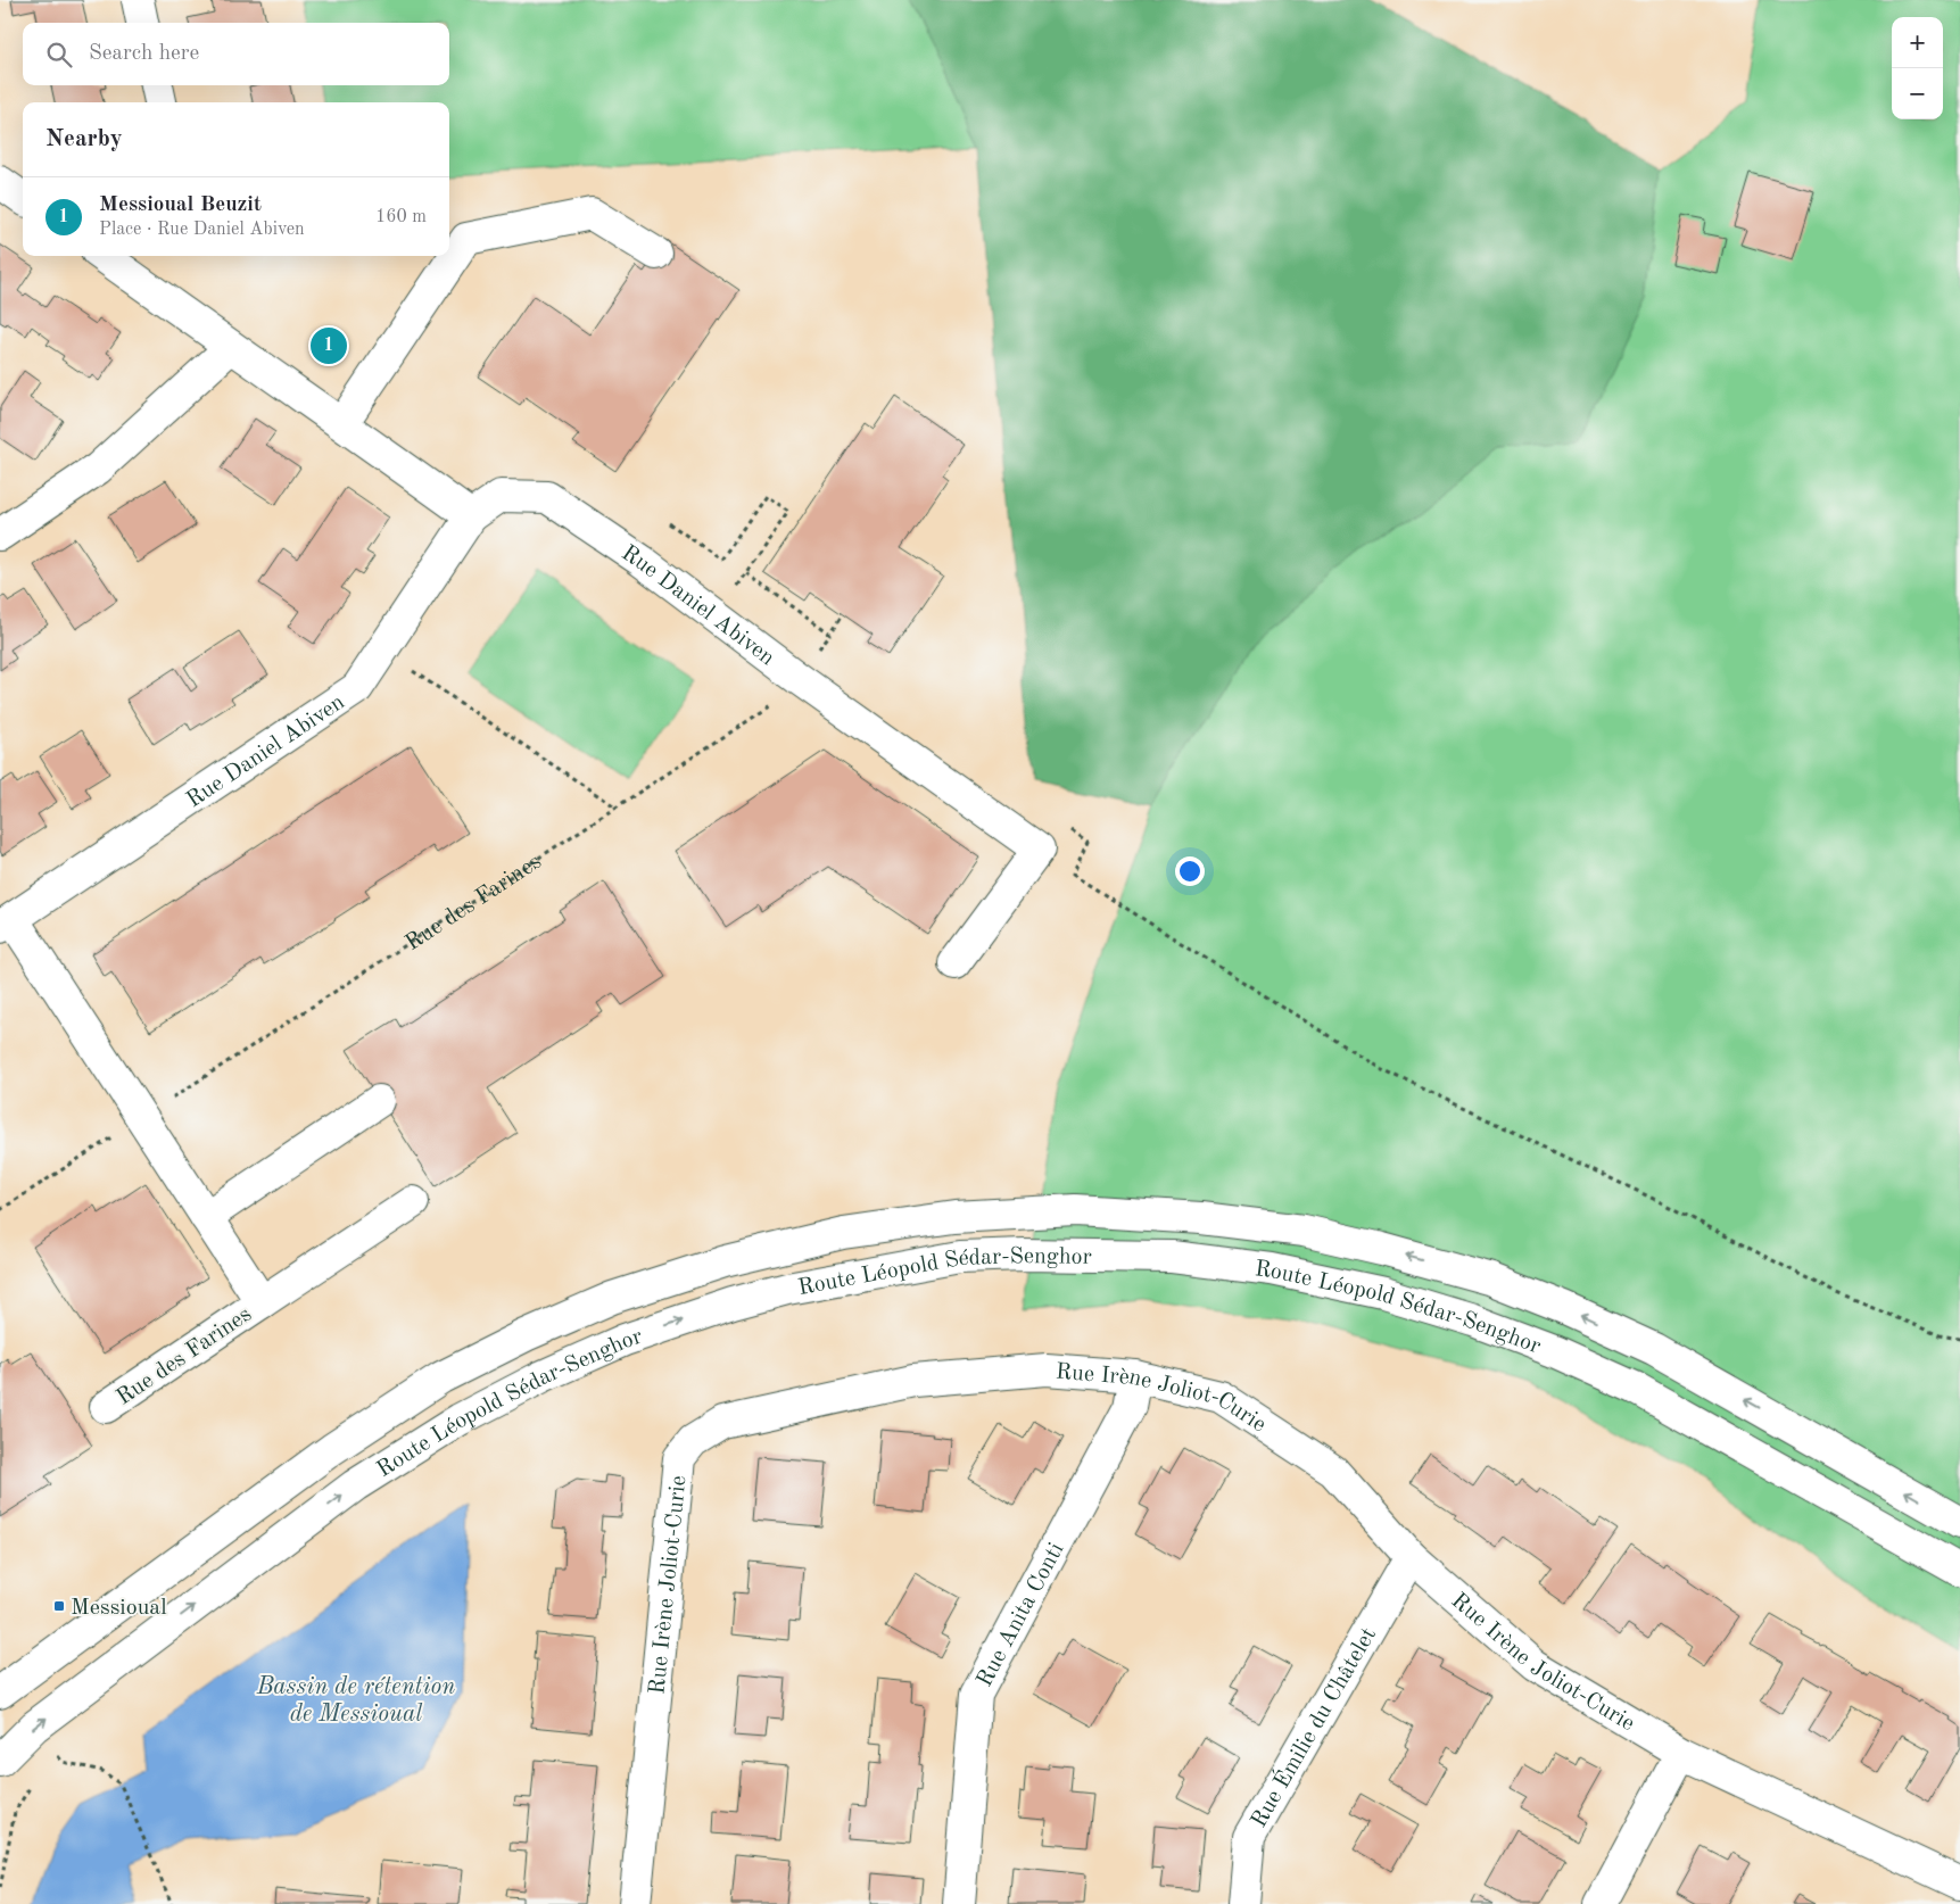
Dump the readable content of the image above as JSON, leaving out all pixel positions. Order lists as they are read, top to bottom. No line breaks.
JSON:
{"streets":{"street":["Rue Daniel Abiven","Rue des Farines","Route Léopold Sédar-Senghor","Rue Irène Joliot-Curie","Rue Anita Conti","Rue Émilie du Châtelet"]},"crossings":[["Rue Daniel Abiven","Rue des Farines"],["Rue Irène Joliot-Curie","Rue Anita Conti"],["Rue Irène Joliot-Curie","Rue Émilie du Châtelet"]],"water":["Bassin de rétention de Messioual"],"places":{"transit":["Messioual"]},"page":{"map_buttons":["+","−"],"search":"Search here","heading":"Nearby","list":[{"mark":"1","name":"Messioual Beuzit","note":"Place · Rue Daniel Abiven","value":"160 m"}],"pins":"1"}}
